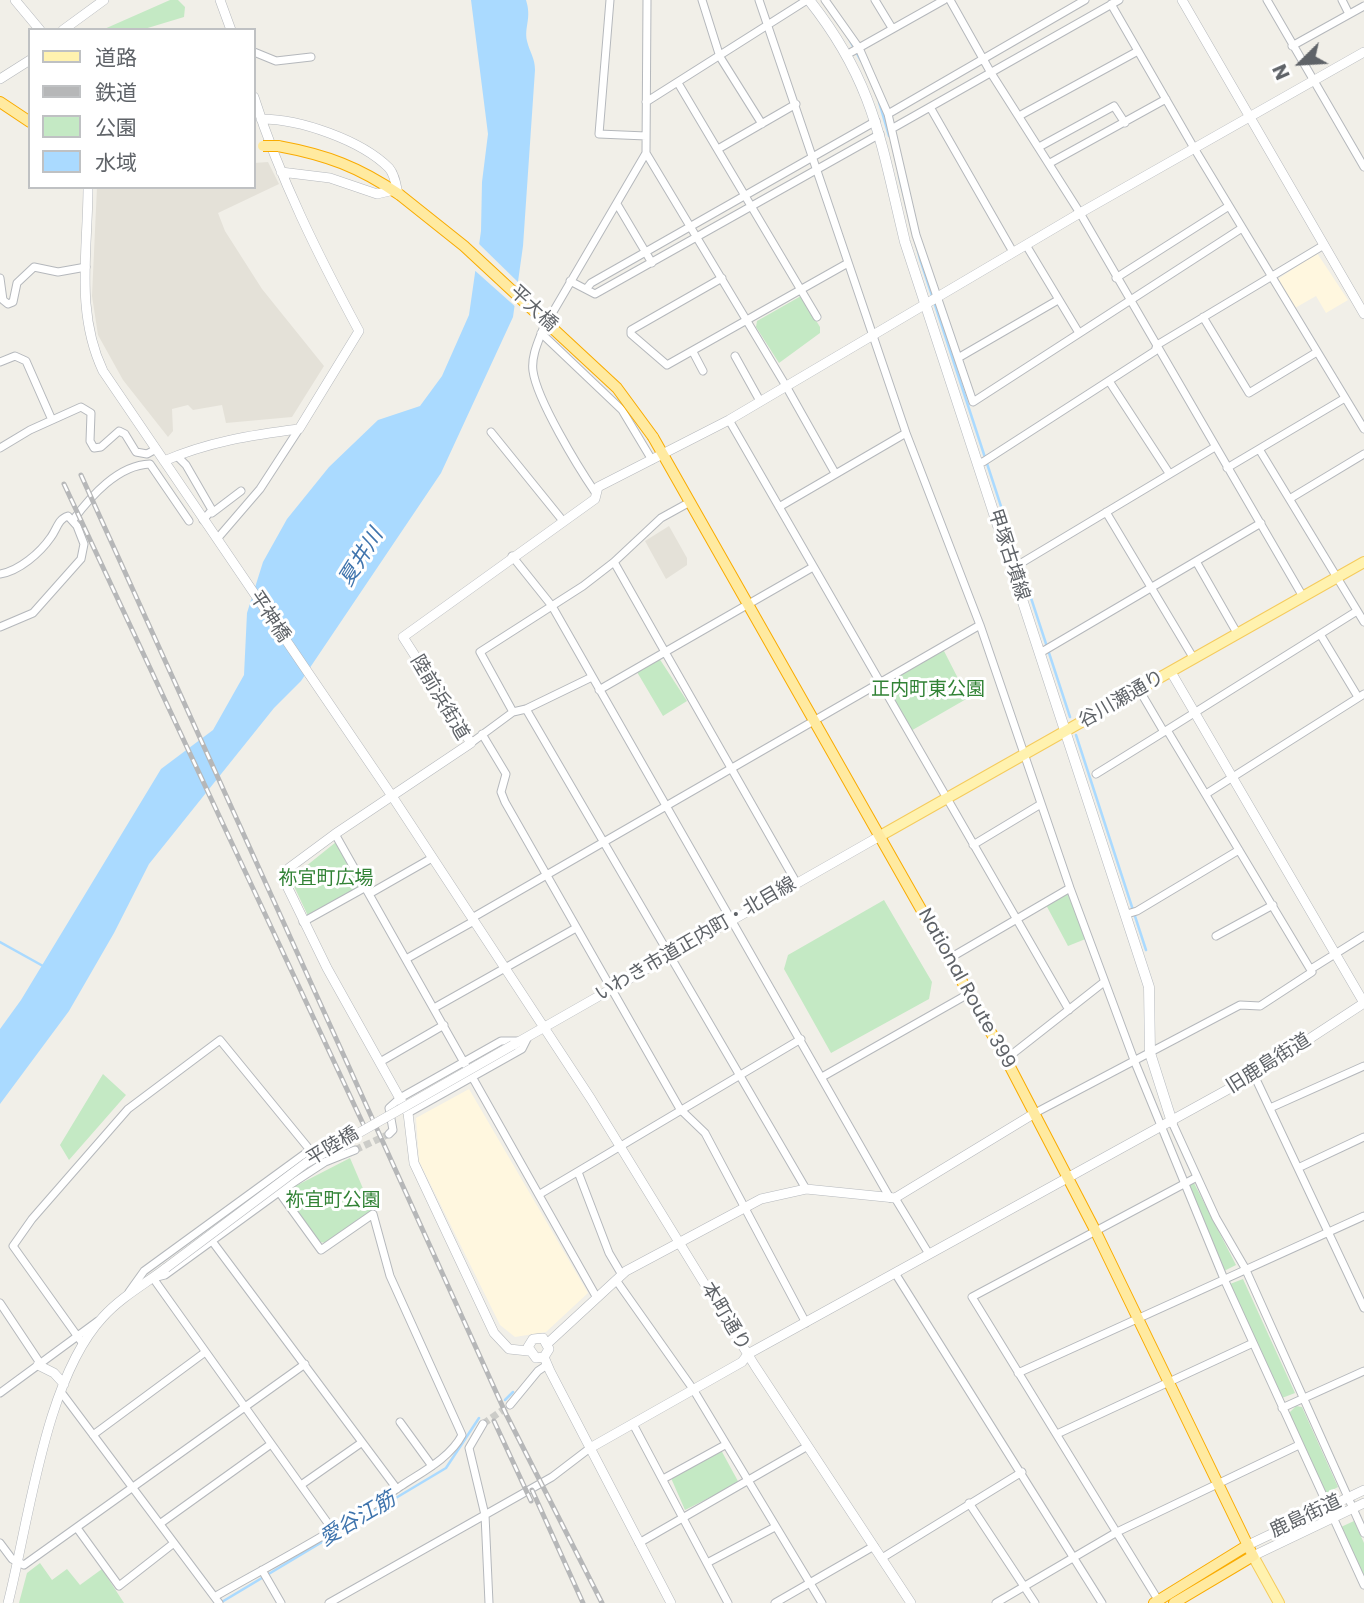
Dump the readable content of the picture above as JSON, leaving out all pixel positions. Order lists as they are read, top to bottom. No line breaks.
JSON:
{"streets":{"highway":["平大橋","National Route 399"],"main road":["甲塚古墳線","谷川瀬通り"],"street":["平神橋","陸前浜街道","いわき市道正内町・北目線","旧鹿島街道","平陸橋","本町通り","鹿島街道"]},"crossings":[["平大橋","National Route 399"],["甲塚古墳線","陸前浜街道"],["甲塚古墳線","谷川瀬通り"],["甲塚古墳線","旧鹿島街道"],["平神橋","陸前浜街道"],["陸前浜街道","National Route 399"],["谷川瀬通り","いわき市道正内町・北目線"],["谷川瀬通り","National Route 399"],["いわき市道正内町・北目線","National Route 399"],["いわき市道正内町・北目線","平陸橋"],["いわき市道正内町・北目線","本町通り"],["National Route 399","鹿島街道"]],"water":["夏井川","愛谷江筋"],"parks":["正内町東公園","祢宜町広場","祢宜町公園"],"legend":["道路","鉄道","公園","水域"],"north":"bottom left"}
